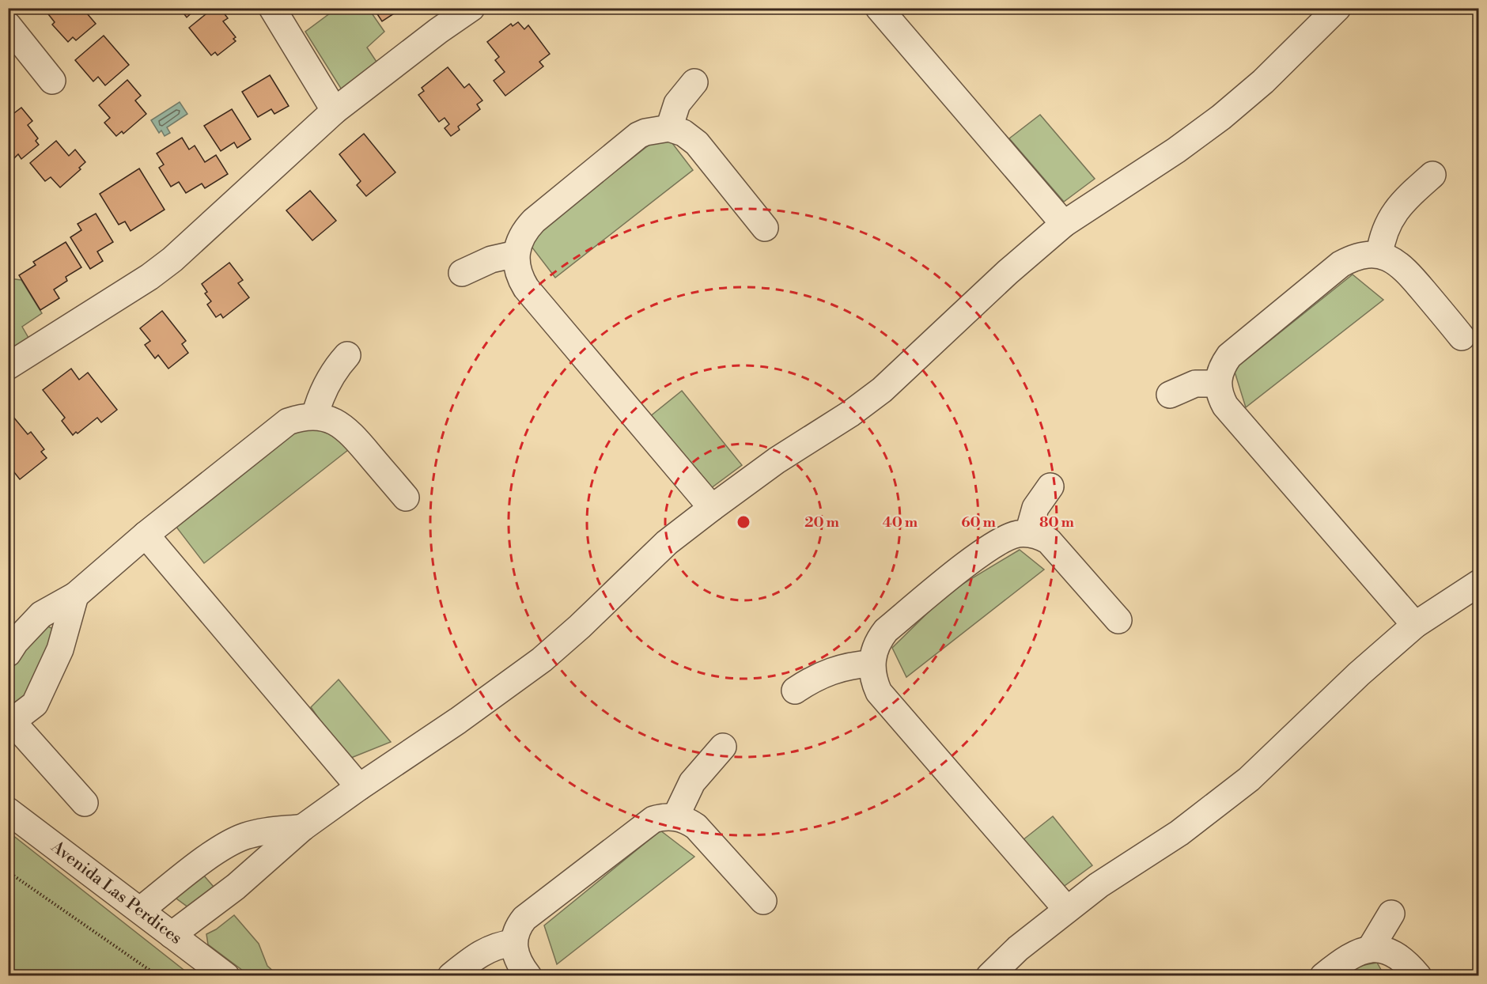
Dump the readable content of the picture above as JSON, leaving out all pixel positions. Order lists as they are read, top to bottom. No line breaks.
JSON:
{"streets":{"street":["Avenida Las Perdices"]},"rings":["20 m","40 m","60 m","80 m"]}
